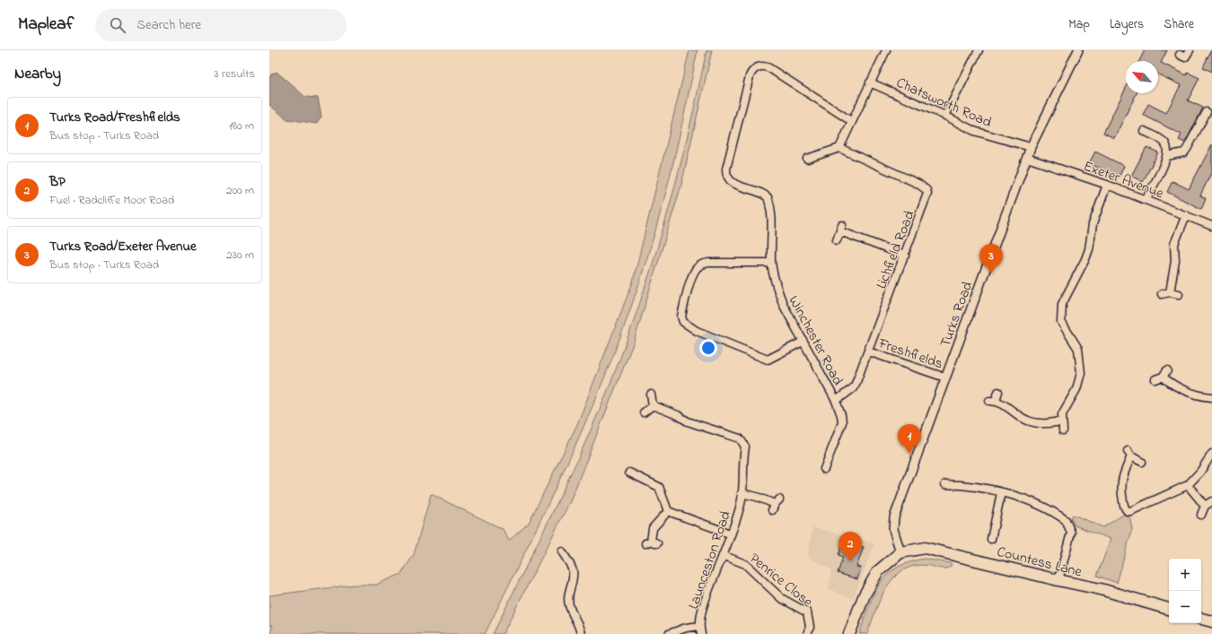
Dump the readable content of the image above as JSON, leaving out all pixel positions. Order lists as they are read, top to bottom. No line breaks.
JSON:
{"streets":{"main road":["Countess Lane"],"street":["Chatsworth Road","Exeter Avenue","Lichfield Road","Turks Road","Winchester Road","Freshfields","Launceston Road","Penrice Close"]},"crossings":[["Chatsworth Road","Turks Road"],["Exeter Avenue","Turks Road"],["Lichfield Road","Winchester Road"],["Lichfield Road","Freshfields"],["Turks Road","Freshfields"],["Turks Road","Countess Lane"],["Launceston Road","Penrice Close"]],"north":"top left","page":{"header":"Mapleaf","search":"Search here","nav":["Map","Layers","Share"],"heading":["Nearby","3 results"],"list":[{"mark":"1","name":"Turks Road/Freshfields","note":"Bus stop · Turks Road","value":"180 m"},{"mark":"2","name":"BP","note":"Fuel · Radcliffe Moor Road","value":"200 m"},{"mark":"3","name":"Turks Road/Exeter Avenue","note":"Bus stop · Turks Road","value":"230 m"}],"pins":["3","1","2"],"map_buttons":["+","−"]}}
